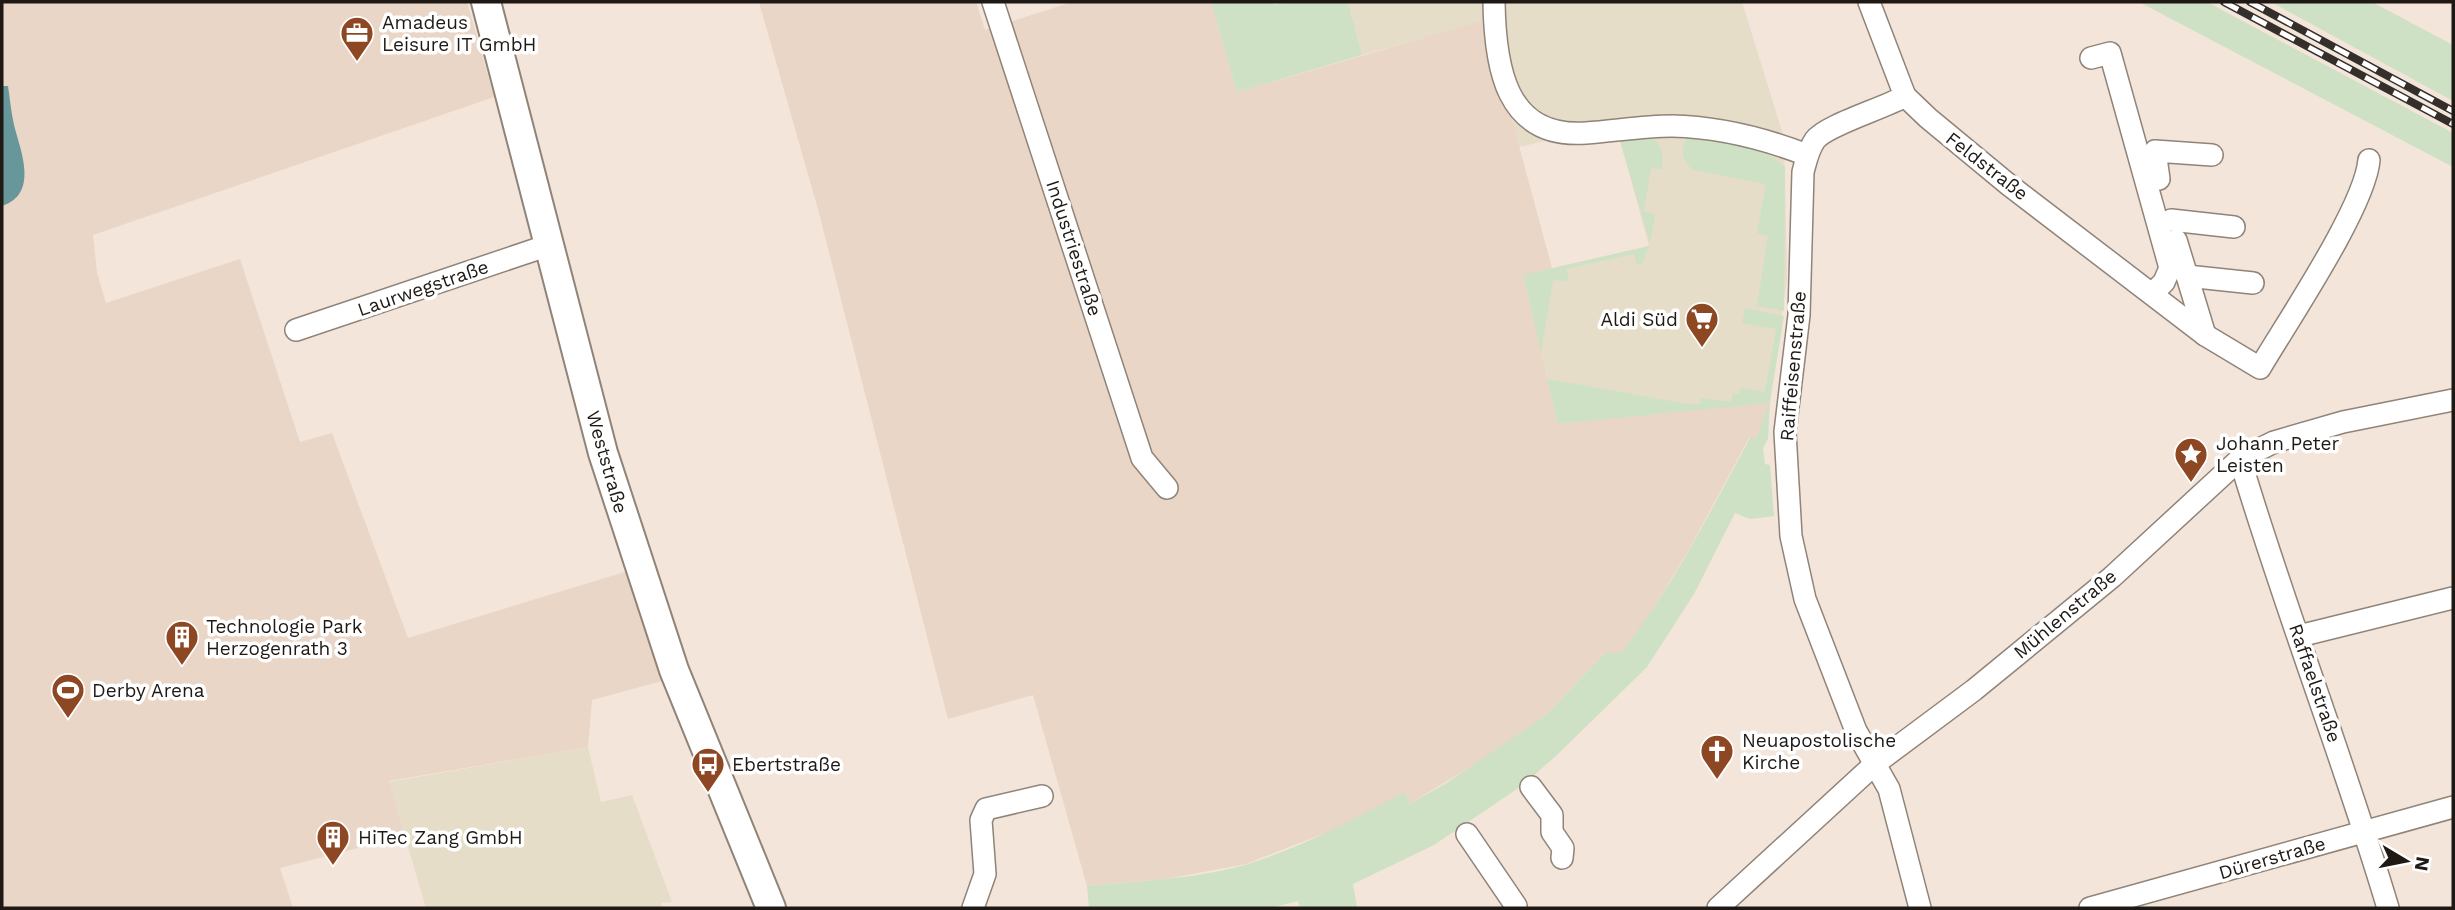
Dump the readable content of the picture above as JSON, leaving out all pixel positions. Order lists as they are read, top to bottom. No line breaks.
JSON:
{"streets":{"main road":["Weststraße"],"street":["Feldstraße","Industriestraße","Laurwegstraße","Raiffeisenstraße","Mühlenstraße","Raffaelstraße","Dürerstraße"]},"crossings":[["Laurwegstraße","Weststraße"],["Raiffeisenstraße","Mühlenstraße"],["Mühlenstraße","Raffaelstraße"],["Raffaelstraße","Dürerstraße"]],"places":{"office":["Amadeus Leisure IT GmbH"],"supermarket":["Aldi Süd"],"place":["Johann Peter Leisten"],"building":["Technologie Park Herzogenrath 3","HiTec Zang GmbH"],"sports":["Derby Arena"],"church":["Neuapostolische Kirche"],"bus stop":["Ebertstraße"]},"north":"right"}
